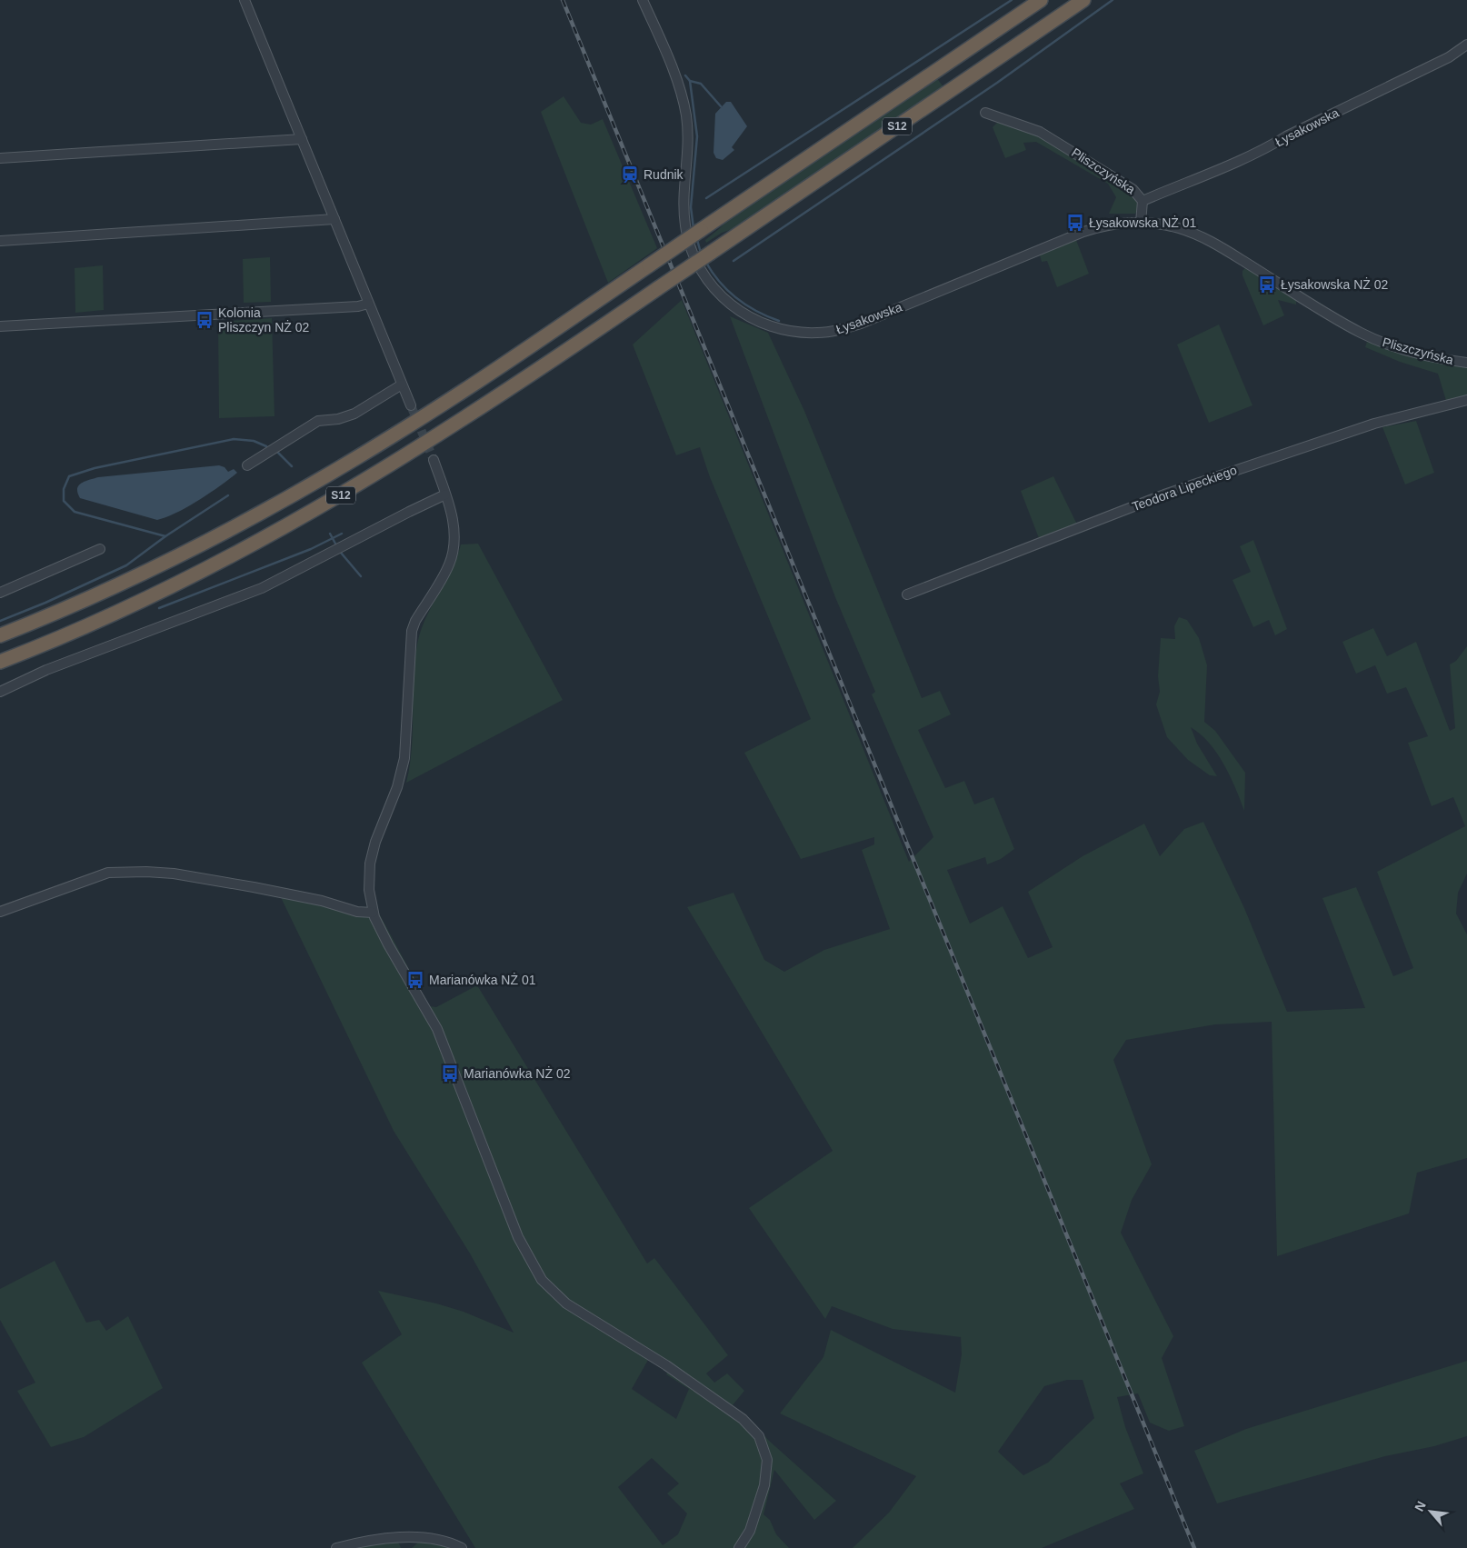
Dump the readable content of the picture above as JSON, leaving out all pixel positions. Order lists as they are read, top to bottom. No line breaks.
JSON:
{"streets":{"highway":["S12"],"street":["Łysakowska","Pliszczyńska","Teodora Lipeckiego"]},"crossings":[["Łysakowska","Pliszczyńska"]],"places":{"station":["Rudnik"],"bus stop":["Łysakowska NŻ 01","Łysakowska NŻ 02","Kolonia Pliszczyn NŻ 02","Marianówka NŻ 01","Marianówka NŻ 02"]},"north":"top left"}
